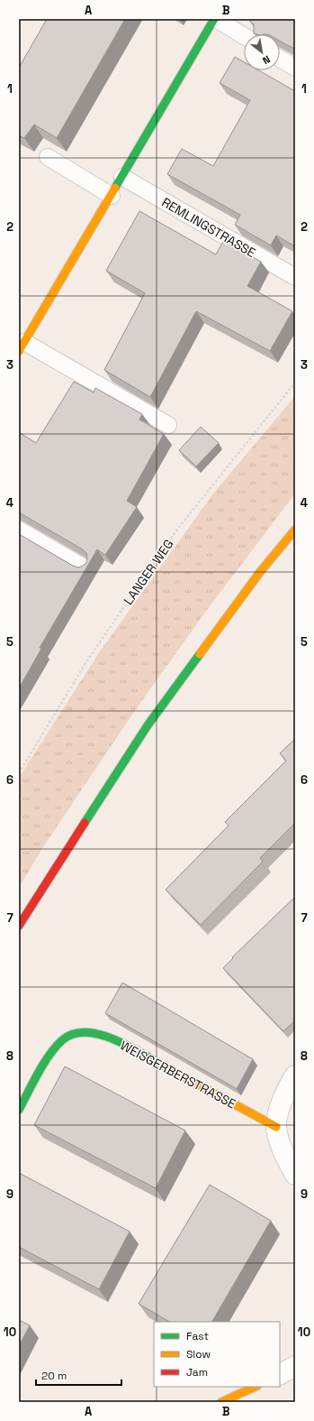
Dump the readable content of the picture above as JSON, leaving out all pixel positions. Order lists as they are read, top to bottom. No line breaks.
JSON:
{"streets":{"street":["WEISGERBERSTRASSE"],"lane":["REMLINGSTRASSE"],"path":["LANGER WEG"]},"legend":["Fast","Slow","Jam"],"scale_bar":"20 m","north":"bottom right","grid":{"columns":["A","B"],"rows":["1","2","3","4","5","6","7","8","9","10"]}}
